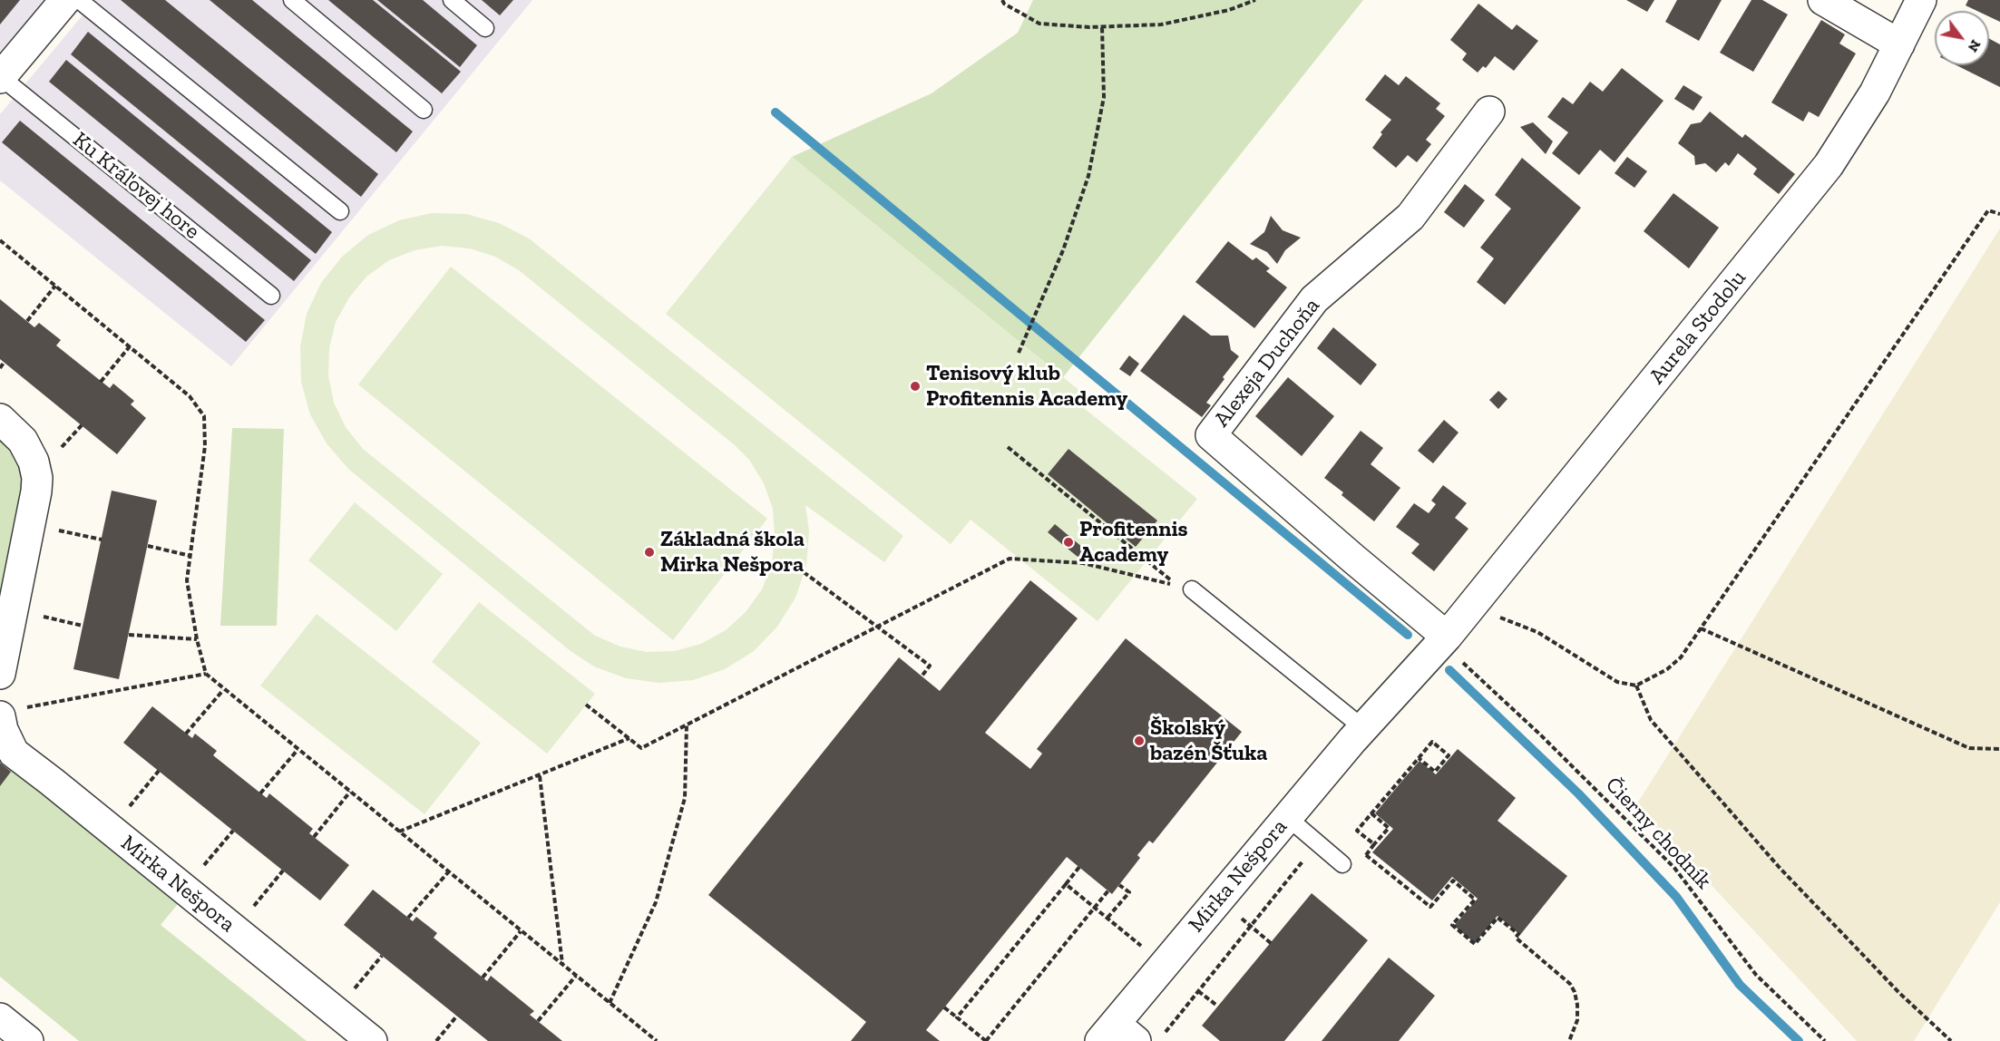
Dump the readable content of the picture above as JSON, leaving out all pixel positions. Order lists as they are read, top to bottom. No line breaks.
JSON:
{"streets":{"street":["Ku Kráľovej hore","Aurela Stodolu","Alexeja Duchoňa","Mirka Nešpora"],"path":["Čierny chodník"]},"crossings":[["Aurela Stodolu","Alexeja Duchoňa"],["Aurela Stodolu","Čierny chodník"],["Aurela Stodolu","Mirka Nešpora"],["Alexeja Duchoňa","Čierny chodník"],["Alexeja Duchoňa","Mirka Nešpora"],["Čierny chodník","Mirka Nešpora"]],"places":["Tenisový klub Profitennis Academy","Profitennis Academy","Základná škola Mirka Nešpora","Školský bazén Šťuka"],"north":"bottom right"}
